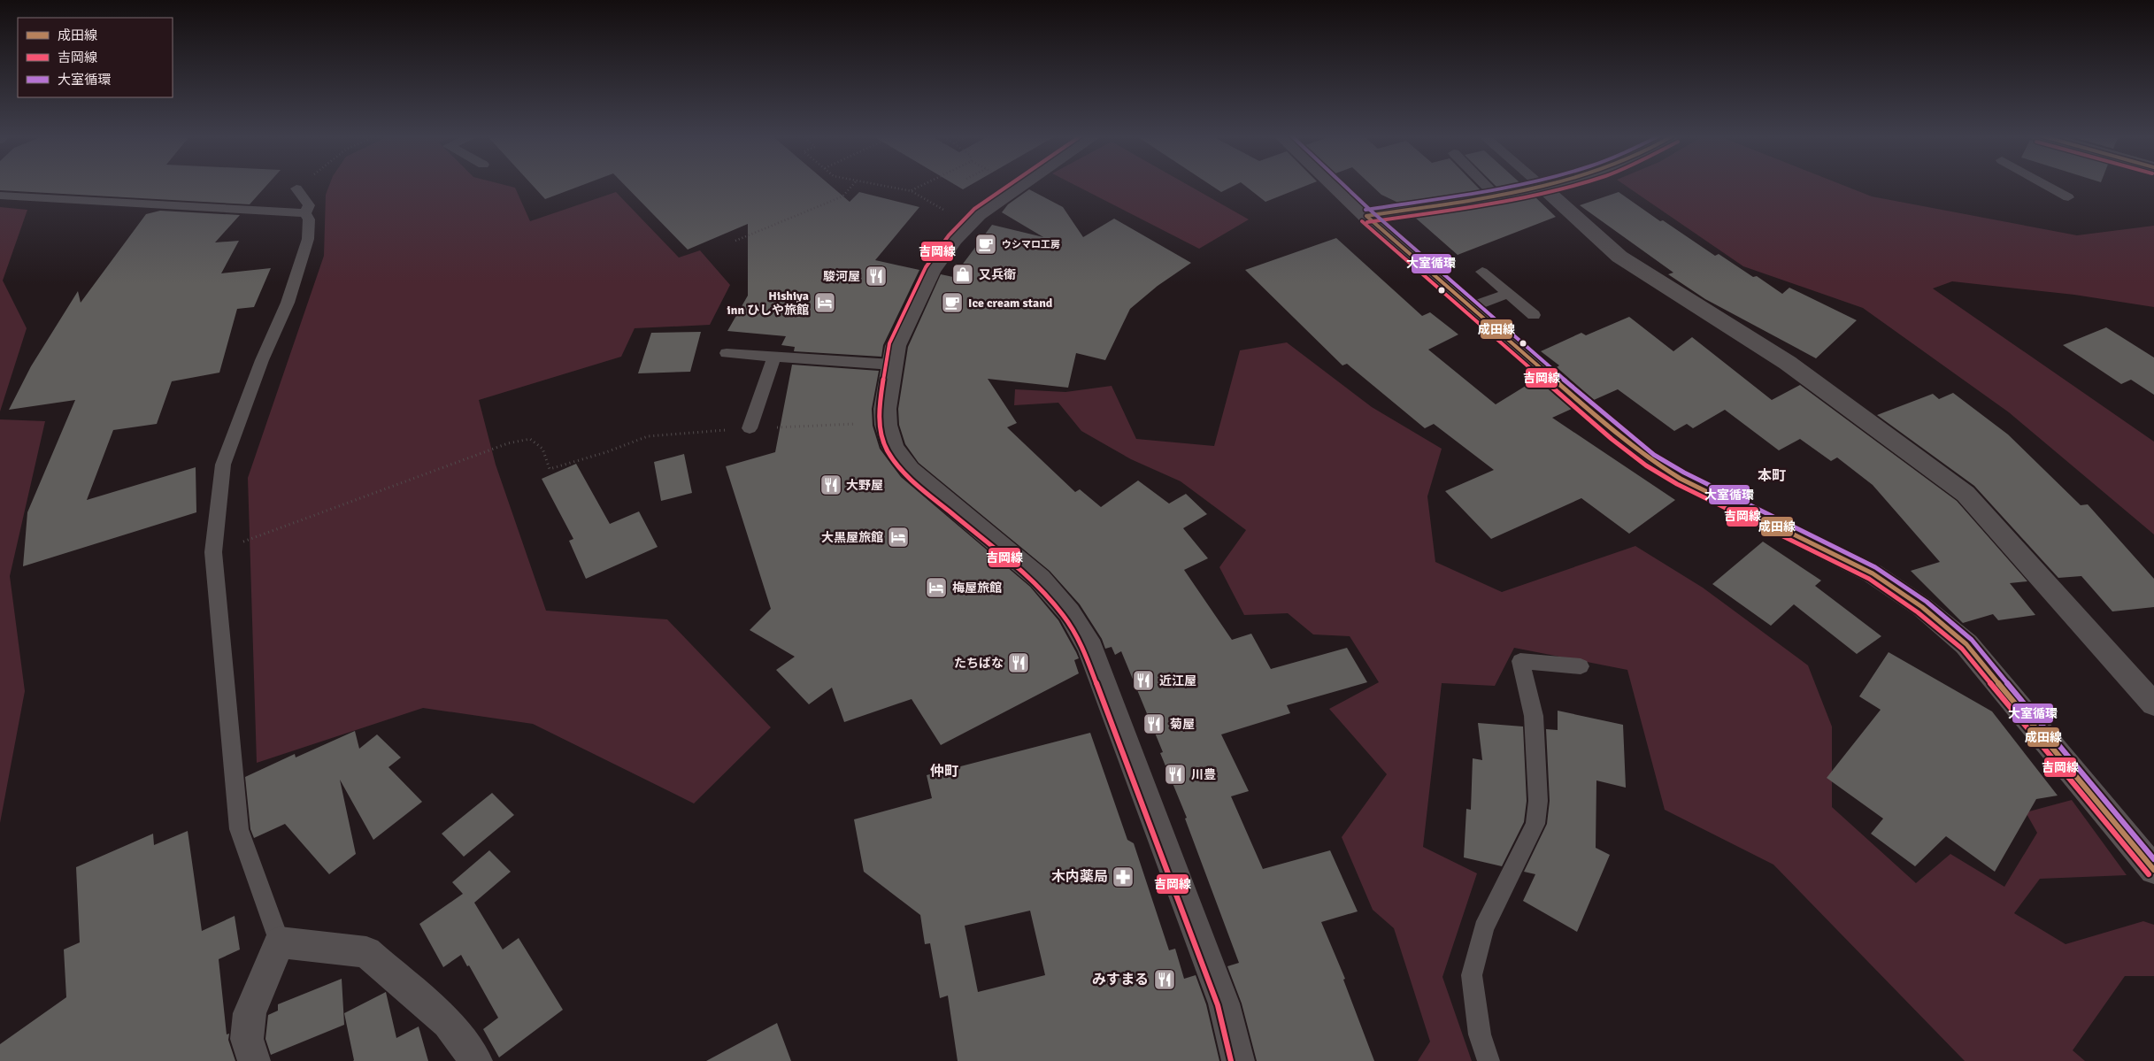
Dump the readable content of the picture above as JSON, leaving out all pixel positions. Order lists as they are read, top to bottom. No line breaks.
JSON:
{"districts":["本町","仲町"],"places":{"cafe":["ウシマロ工房","Ice cream stand"],"shop":["又兵衛"],"restaurant":["駿河屋","大野屋","たちばな","近江屋","菊屋","川豊","みすまる"],"hotel":["Hishiya inn ひしや旅館","大黒屋旅館","梅屋旅館"],"pharmacy":["木内薬局"]},"lines":["transit line 成田線","transit line 吉岡線","transit line 大室循環"],"legend":["成田線","吉岡線","大室循環"]}
